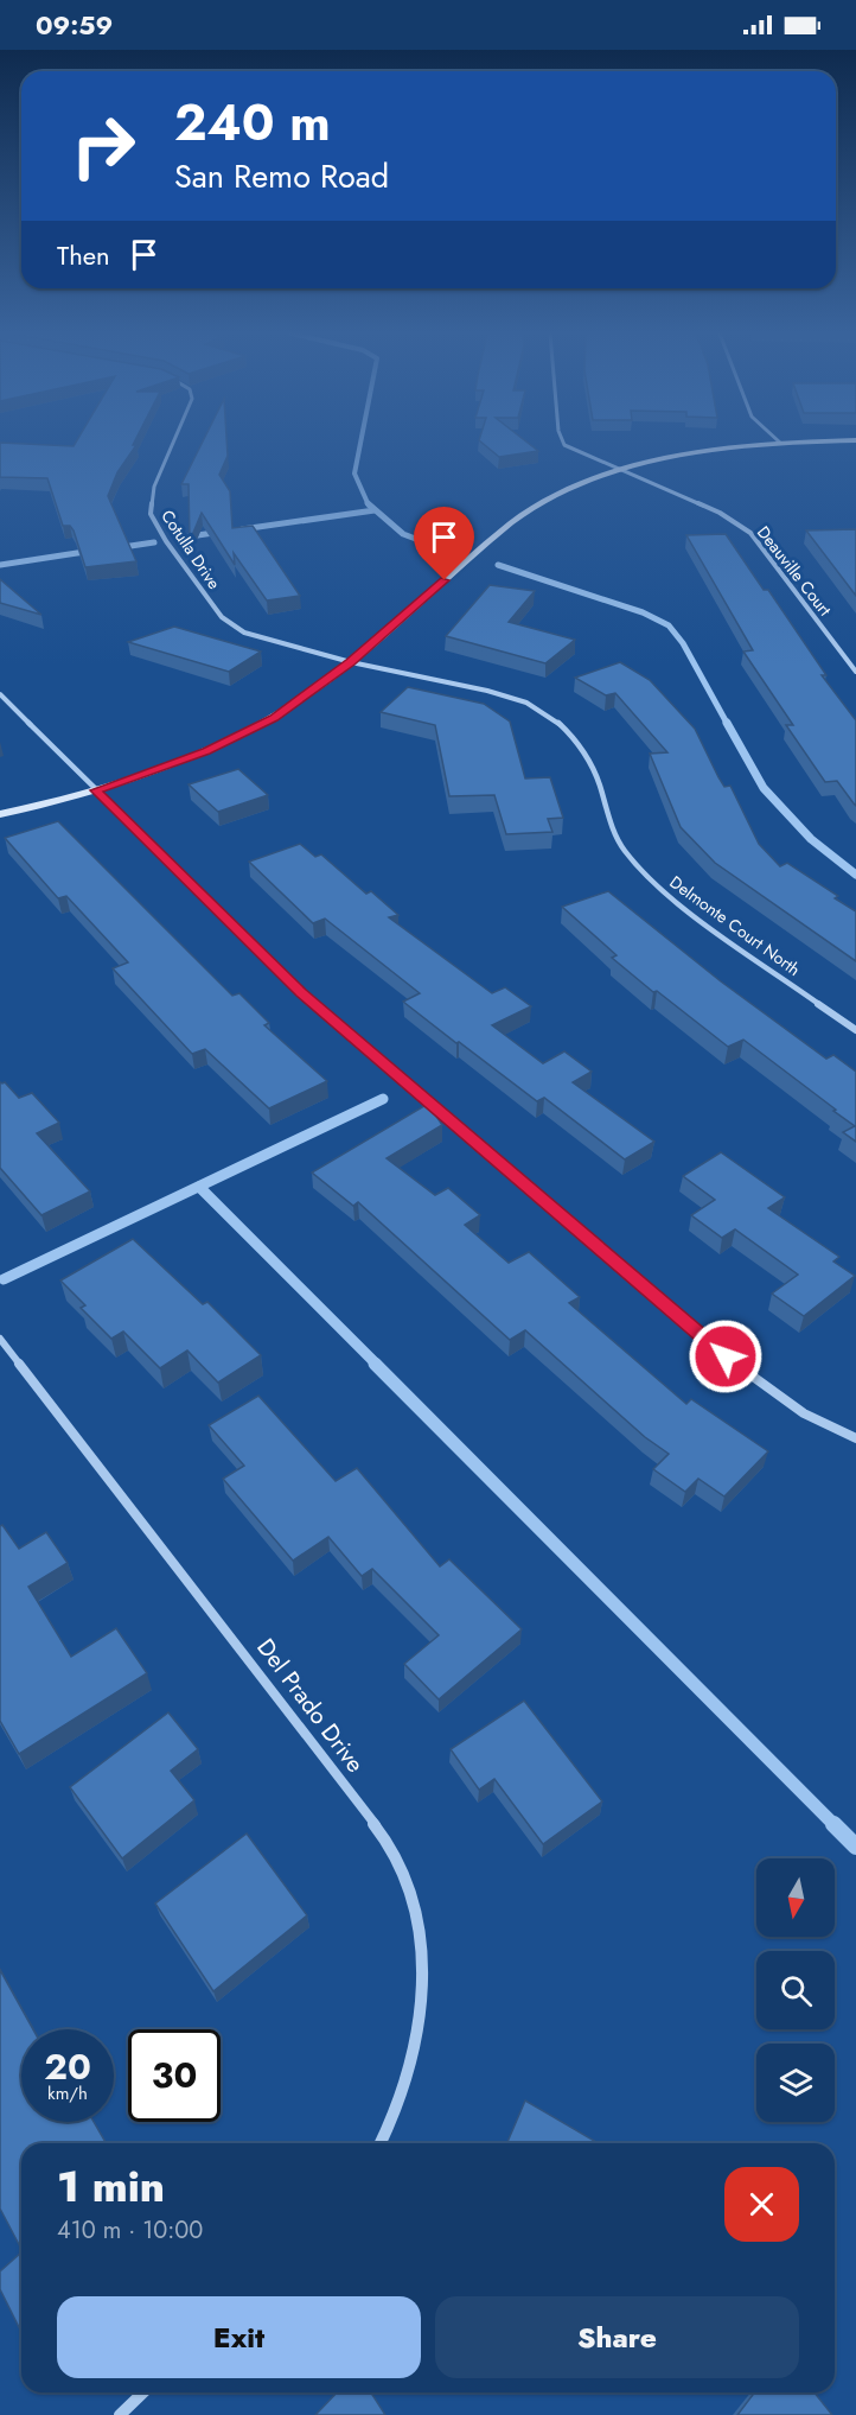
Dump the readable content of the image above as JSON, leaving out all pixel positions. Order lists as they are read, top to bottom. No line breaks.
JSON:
{"streets":{"street":["Cotulla Drive","Deauville Court","Delmonte Court North","Del Prado Drive"]},"crossings":[["Cotulla Drive","Delmonte Court North"]],"north":"bottom","page":{"status":"09:59","turn":["240 m","San Remo Road"],"then":"Then","speed":"20 km/h","limit":"30","heading":["1 min","410 m · 10:00"],"buttons":["Exit","Share"]}}
